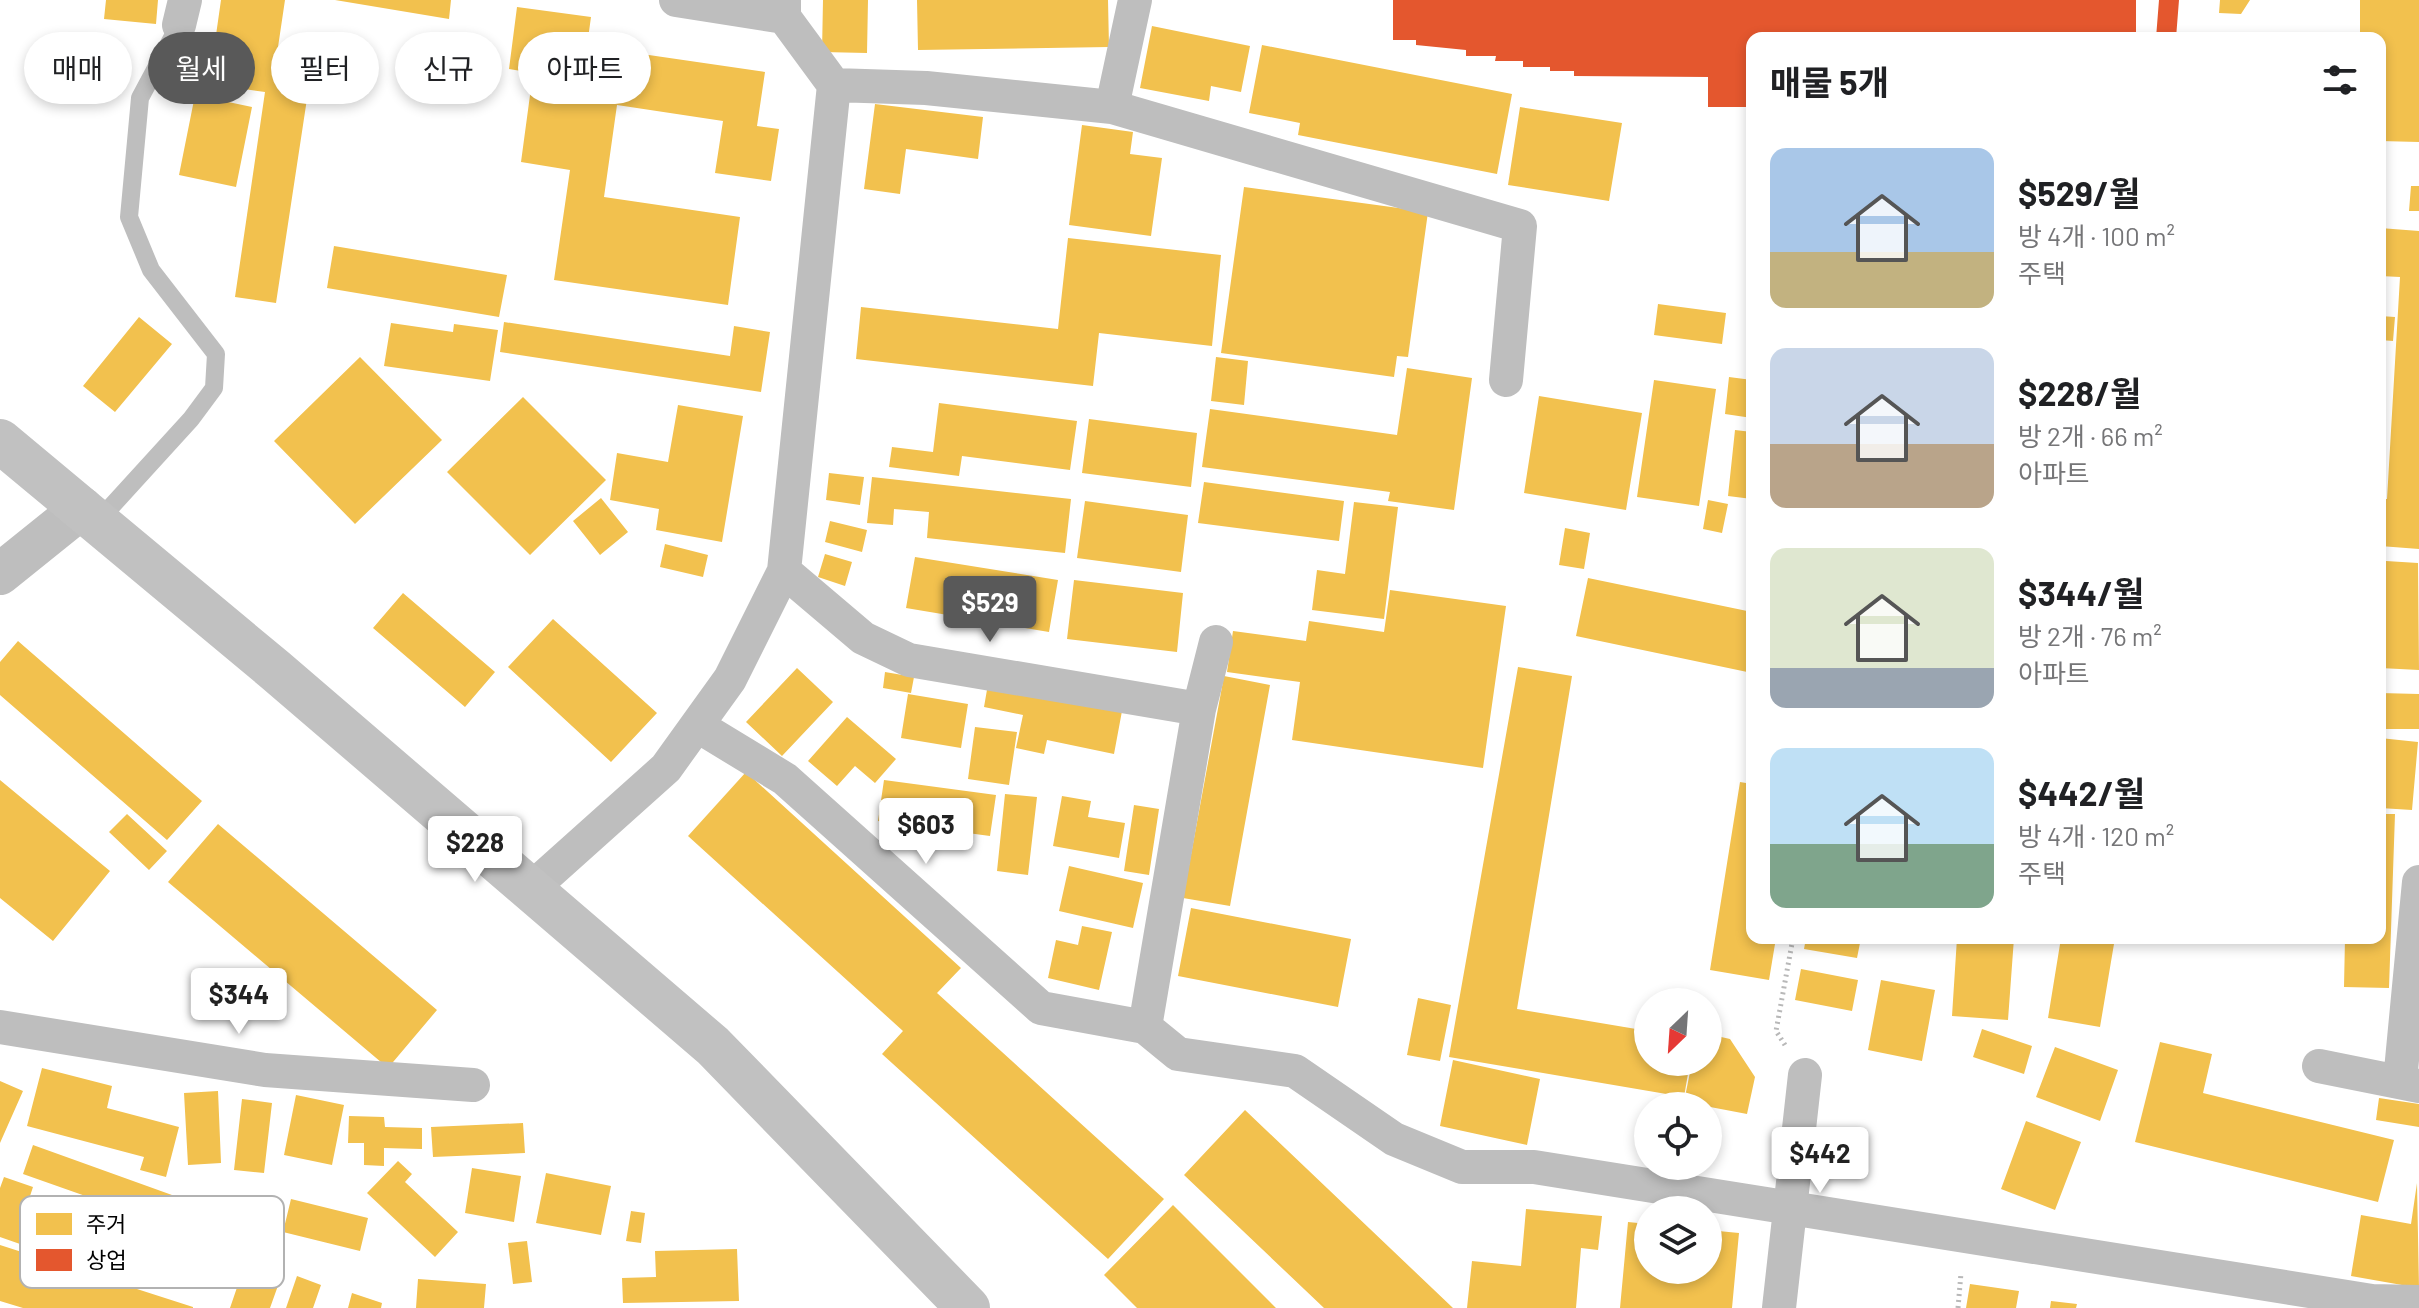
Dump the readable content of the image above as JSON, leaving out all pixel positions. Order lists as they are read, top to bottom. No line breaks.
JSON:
{"legend":["주거","상업"],"north":"bottom left","page":{"chip":["매매","월세","필터","신규","아파트"],"heading":"매물 5개","list":[{"name":"$529/월","note":"방 4개 · 100 m² · 주택"},{"name":"$228/월","note":"방 2개 · 66 m² · 아파트"},{"name":"$344/월","note":"방 2개 · 76 m² · 아파트"},{"name":"$442/월","note":"방 4개 · 120 m² · 주택"}],"price":["$529","$603","$228","$344","$442"]}}
